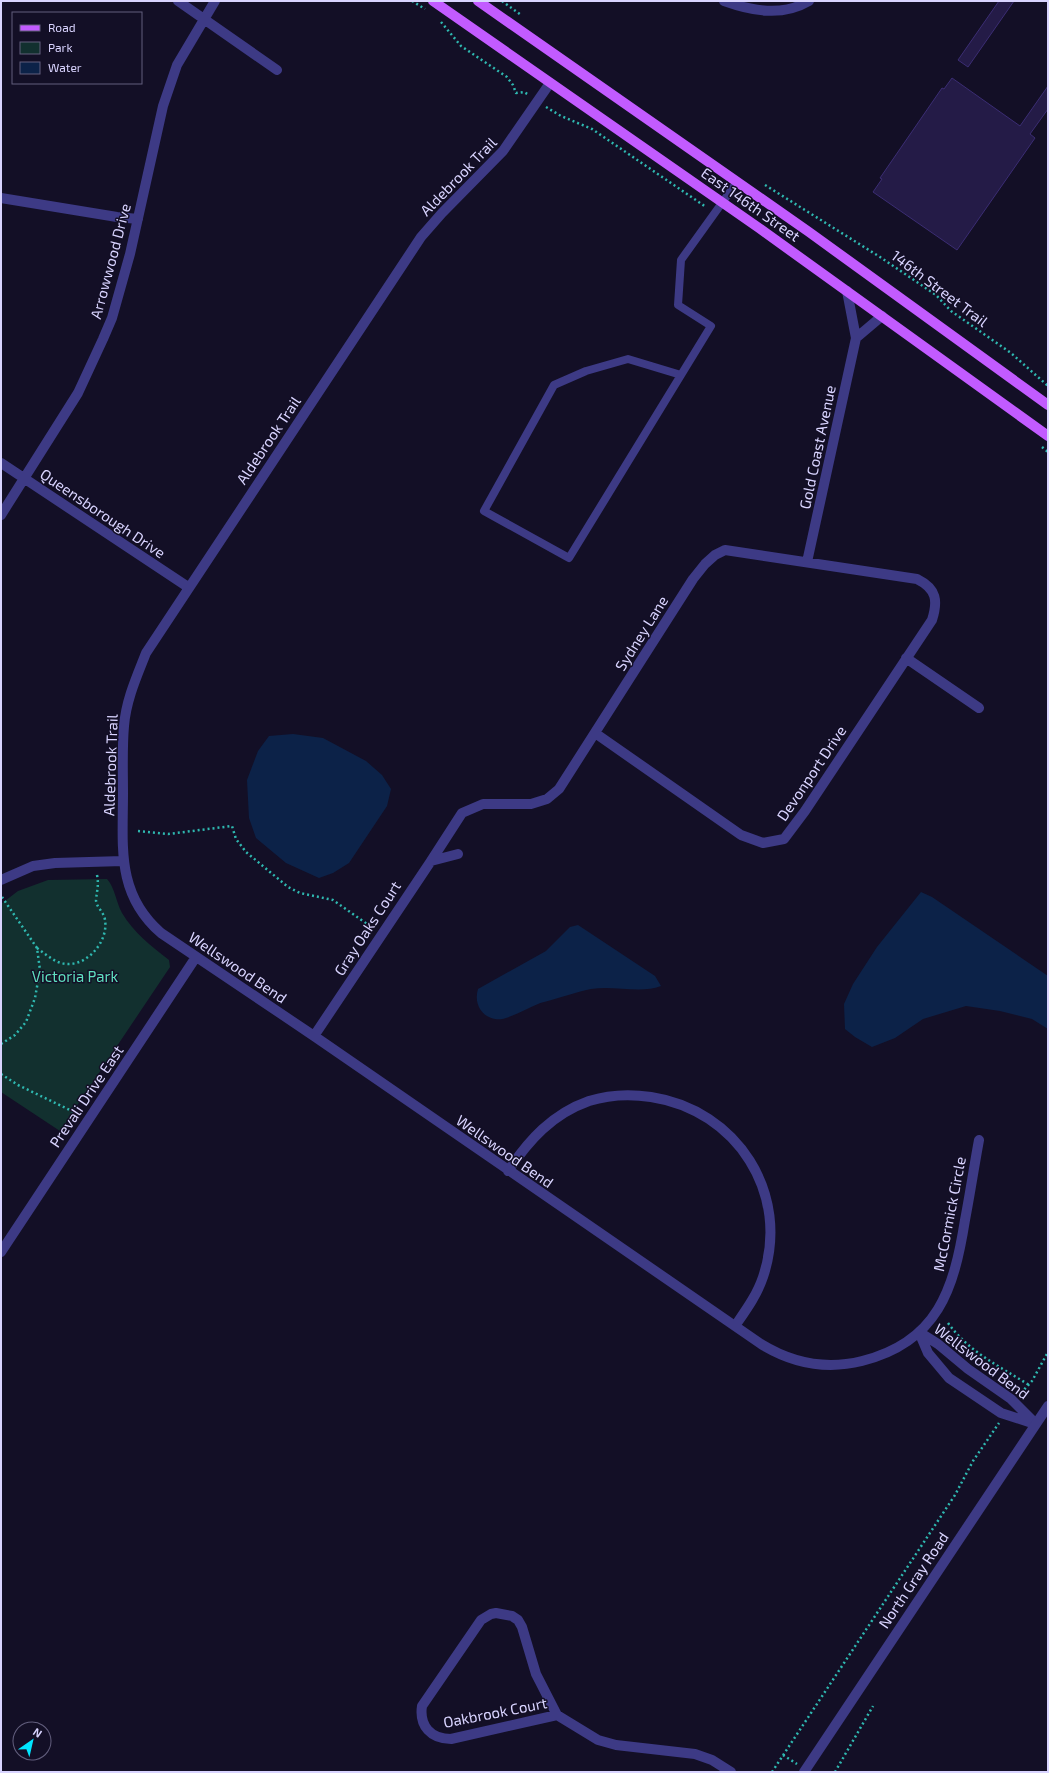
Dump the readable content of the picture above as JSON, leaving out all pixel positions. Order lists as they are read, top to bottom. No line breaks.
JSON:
{"streets":{"main road":["East 146th Street"],"street":["Aldebrook Trail","Arrowwood Drive","Gold Coast Avenue","Queensborough Drive","Sydney Lane","Devonport Drive","Gray Oaks Court","Wellswood Bend","Prevali Drive East","McCormick Circle","North Gray Road","Oakbrook Court"],"path":["146th Street Trail"]},"crossings":[["Aldebrook Trail","East 146th Street"],["Aldebrook Trail","Queensborough Drive"],["Aldebrook Trail","Wellswood Bend"],["East 146th Street","Gold Coast Avenue"],["Arrowwood Drive","Queensborough Drive"],["Gold Coast Avenue","Sydney Lane"],["Sydney Lane","Devonport Drive"],["Sydney Lane","Gray Oaks Court"],["Gray Oaks Court","Wellswood Bend"],["Wellswood Bend","Prevali Drive East"],["Wellswood Bend","McCormick Circle"],["Wellswood Bend","North Gray Road"]],"parks":["Victoria Park"],"legend":["Road","Park","Water"],"north":"top right"}
